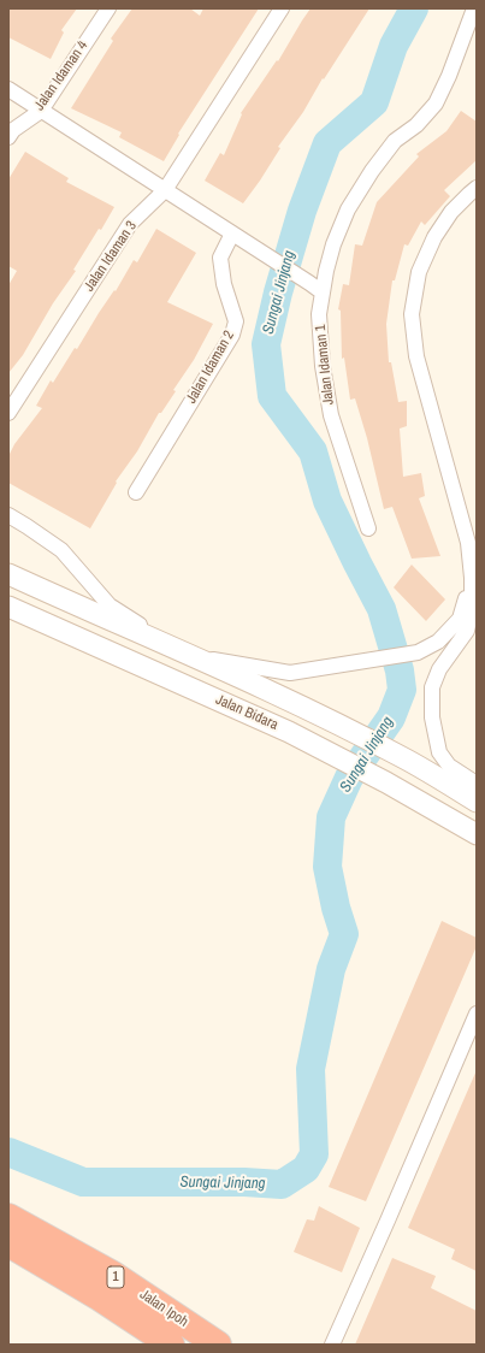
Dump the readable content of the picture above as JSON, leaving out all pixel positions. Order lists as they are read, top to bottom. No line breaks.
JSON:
{"streets":{"highway":["1","Jalan Ipoh"],"main road":["Jalan Bidara"],"street":["Jalan Idaman 4","Jalan Idaman 3","Jalan Idaman 1","Jalan Idaman 2"]},"water":["Sungai Jinjang"]}
